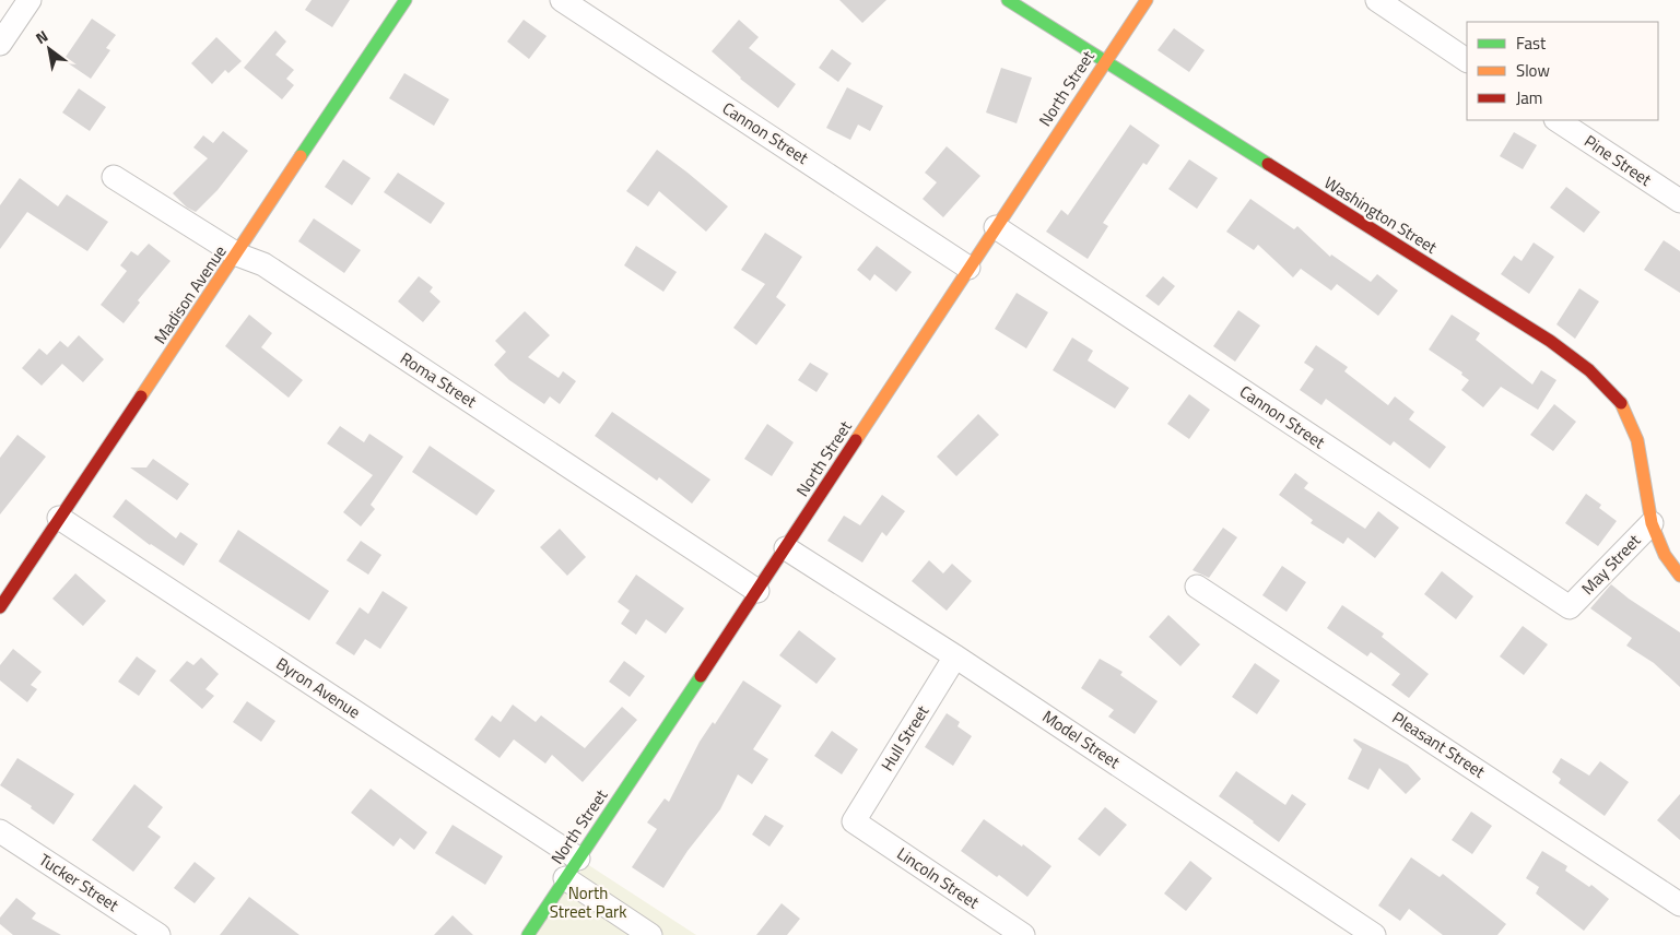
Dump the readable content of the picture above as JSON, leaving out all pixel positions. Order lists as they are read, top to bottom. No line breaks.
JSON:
{"streets":{"street":["North Street","Cannon Street","Pine Street","Washington Street","Madison Avenue","Roma Street","May Street","Byron Avenue","Hull Street","Model Street","Pleasant Street","Lincoln Street","Tucker Street"]},"crossings":[["North Street","Cannon Street"],["North Street","Washington Street"],["North Street","Roma Street"],["North Street","Byron Avenue"],["North Street","Model Street"],["Cannon Street","May Street"],["Washington Street","May Street"],["Madison Avenue","Roma Street"],["Madison Avenue","Byron Avenue"],["Hull Street","Model Street"],["Hull Street","Lincoln Street"]],"parks":["North Street Park"],"legend":["Fast","Slow","Jam"],"north":"top left"}
